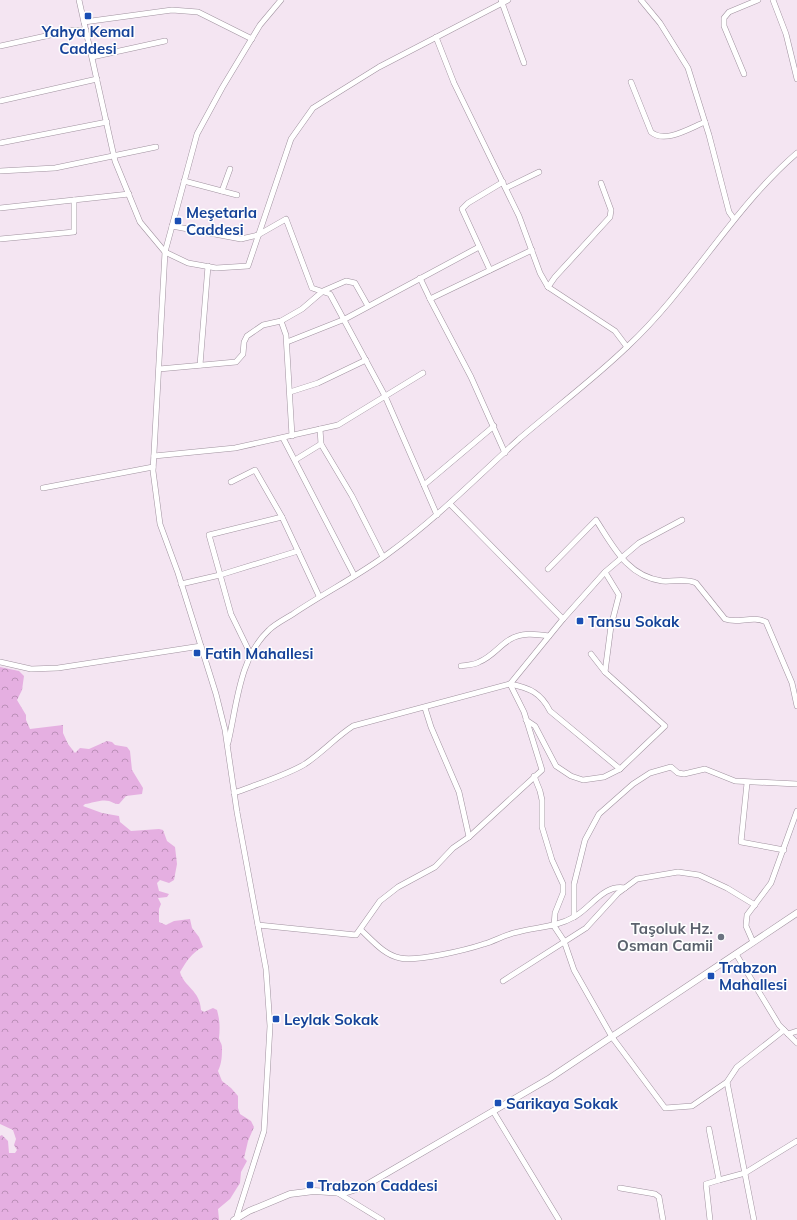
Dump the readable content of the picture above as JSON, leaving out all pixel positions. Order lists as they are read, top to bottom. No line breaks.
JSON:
{"places":{"transit":["Yahya Kemal Caddesi","Meşetarla Caddesi","Tansu Sokak","Fatih Mahallesi","Trabzon Mahallesi","Leylak Sokak","Sarikaya Sokak","Trabzon Caddesi"],"other":["Taşoluk Hz. Osman Camii"]}}
